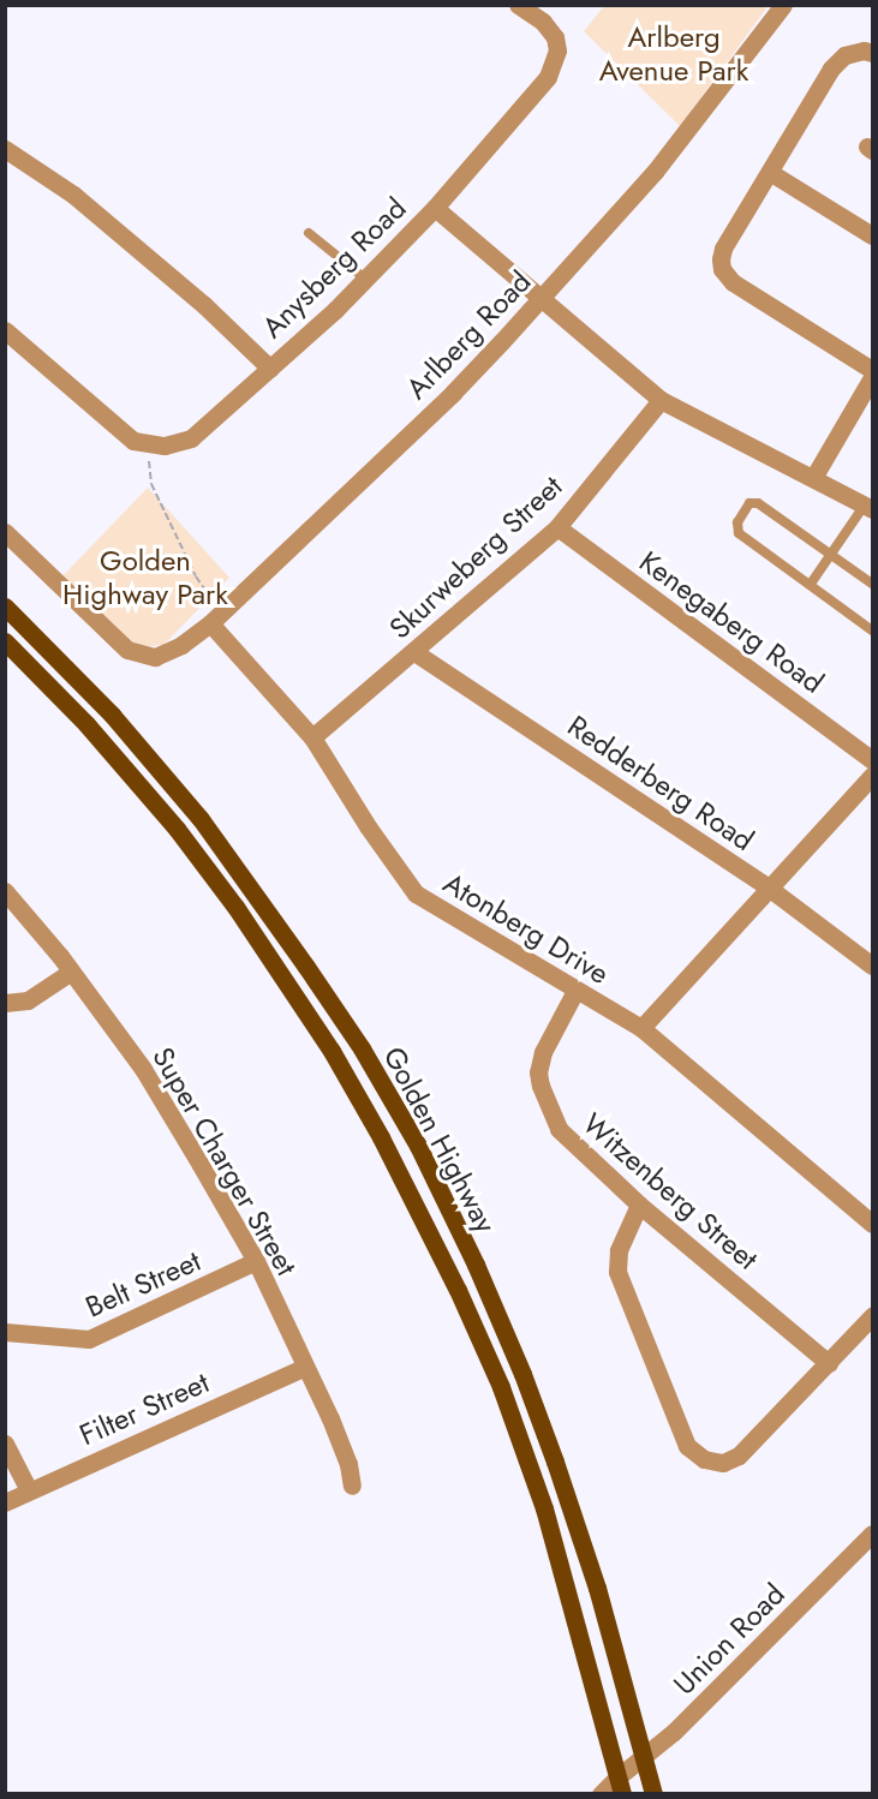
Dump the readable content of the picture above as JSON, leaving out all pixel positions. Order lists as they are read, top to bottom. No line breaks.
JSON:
{"streets":{"main road":["Golden Highway"],"street":["Anysberg Road","Arlberg Road","Skurweberg Street","Kenegaberg Road","Redderberg Road","Atonberg Drive","Super Charger Street","Witzenberg Street","Belt Street","Filter Street","Union Road"]},"crossings":[["Arlberg Road","Atonberg Drive"],["Skurweberg Street","Kenegaberg Road"],["Skurweberg Street","Redderberg Road"],["Skurweberg Street","Atonberg Drive"],["Atonberg Drive","Witzenberg Street"],["Golden Highway","Union Road"],["Super Charger Street","Belt Street"],["Super Charger Street","Filter Street"]],"parks":["Arlberg Avenue Park","Golden Highway Park"]}
